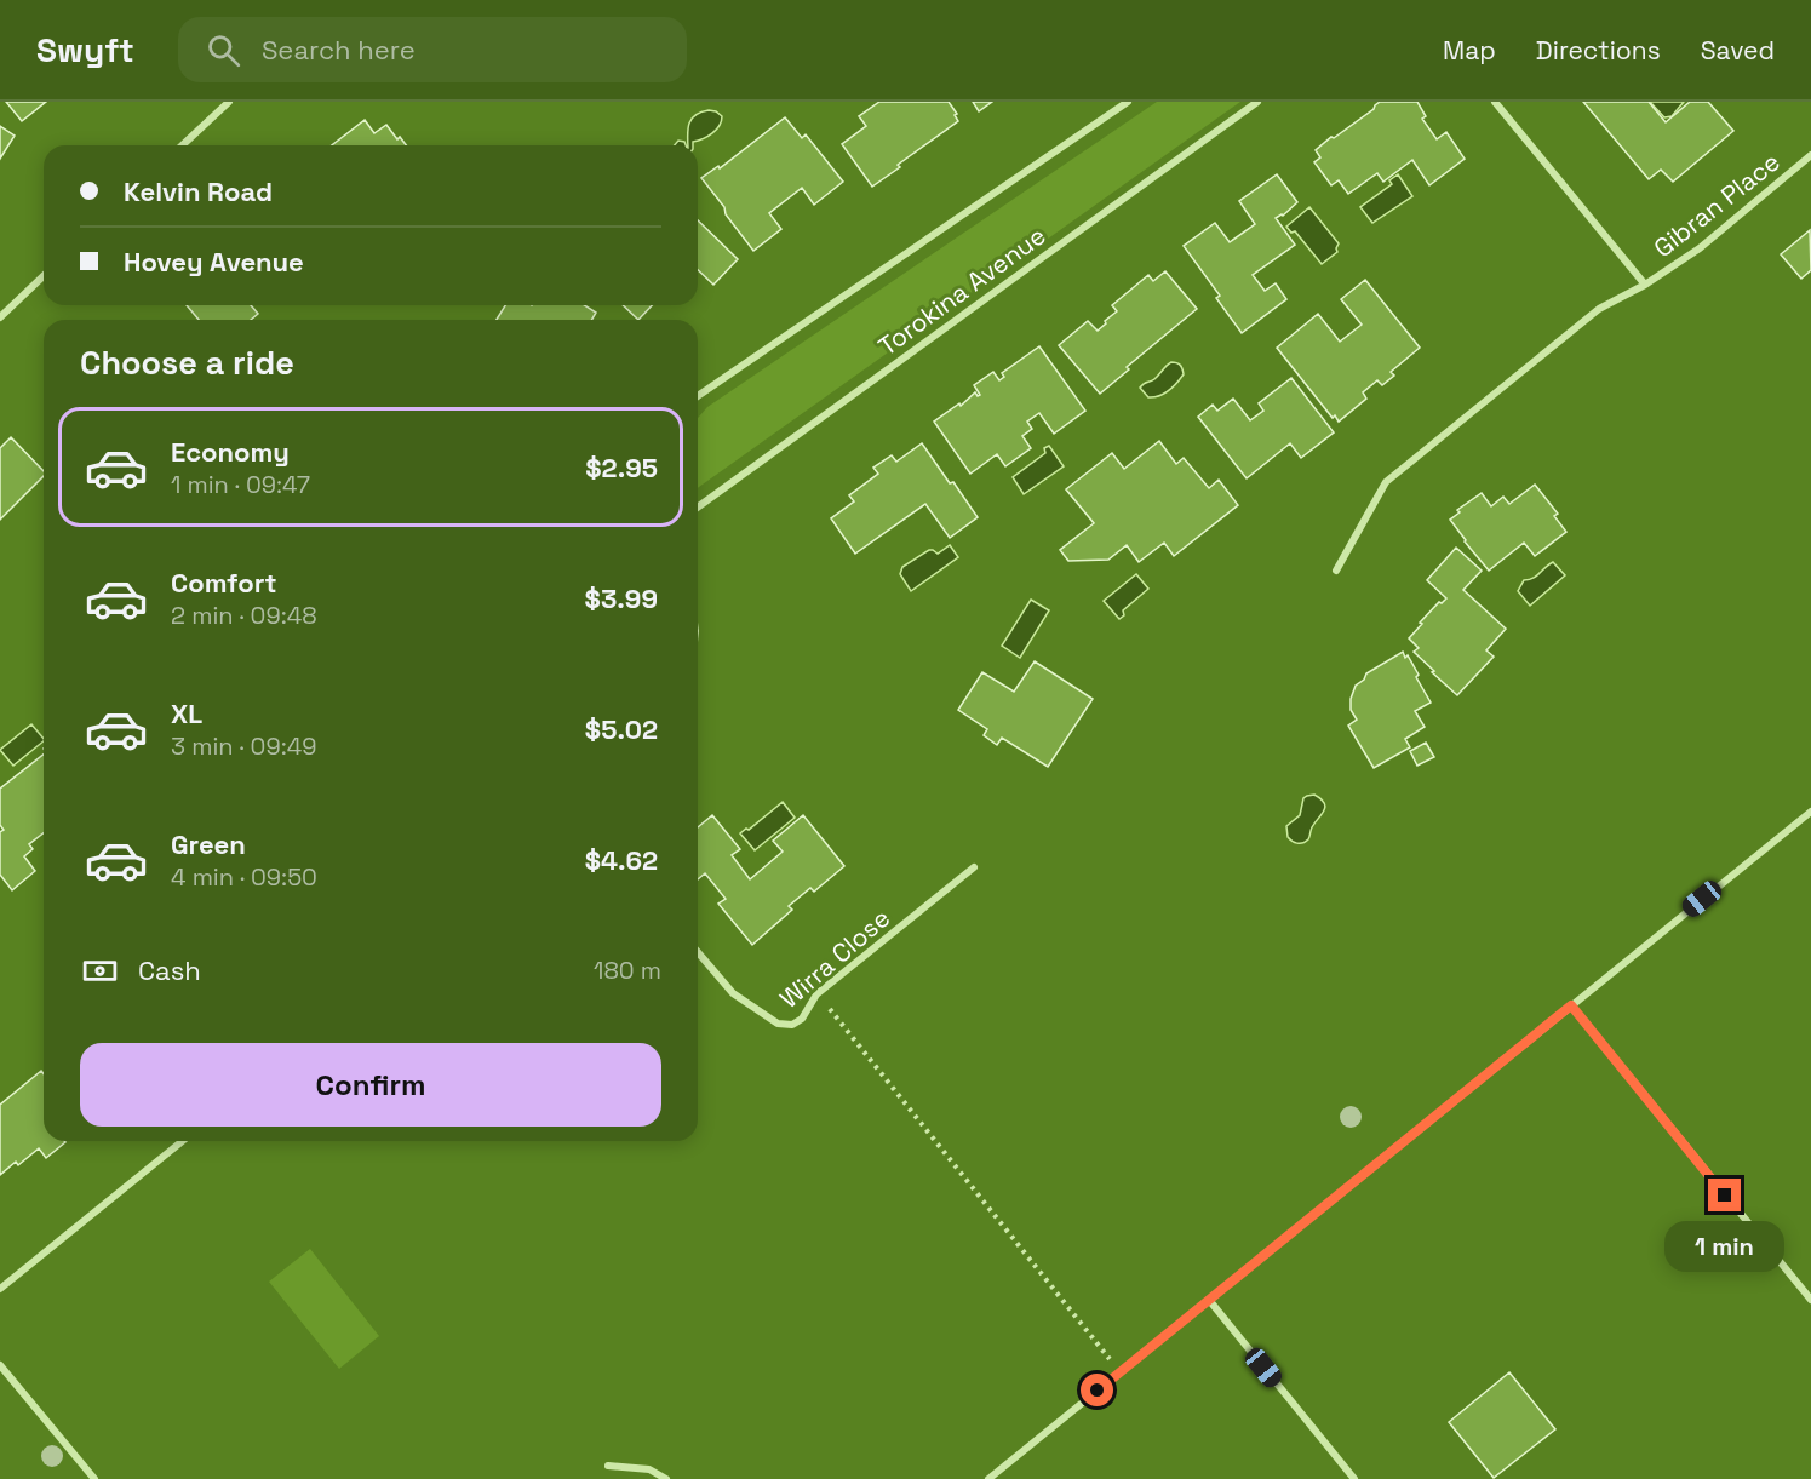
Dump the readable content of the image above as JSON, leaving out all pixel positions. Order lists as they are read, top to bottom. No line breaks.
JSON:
{"streets":{"street":["Gibran Place","Torokina Avenue","Wirra Close"]},"page":{"header":"Swyft","search":"Search here","nav":["Map","Directions","Saved"],"banner":["Kelvin Road","Hovey Avenue"],"heading":"Choose a ride","list":[{"name":"Economy","note":"1 min · 09:47","value":"$2.95"},{"name":"Comfort","note":"2 min · 09:48","value":"$3.99"},{"name":"XL","note":"3 min · 09:49","value":"$5.02"},{"name":"Green","note":"4 min · 09:50","value":"$4.62"}],"pay":["Cash","180 m"],"buttons":"Confirm","bubble":"1 min"}}
